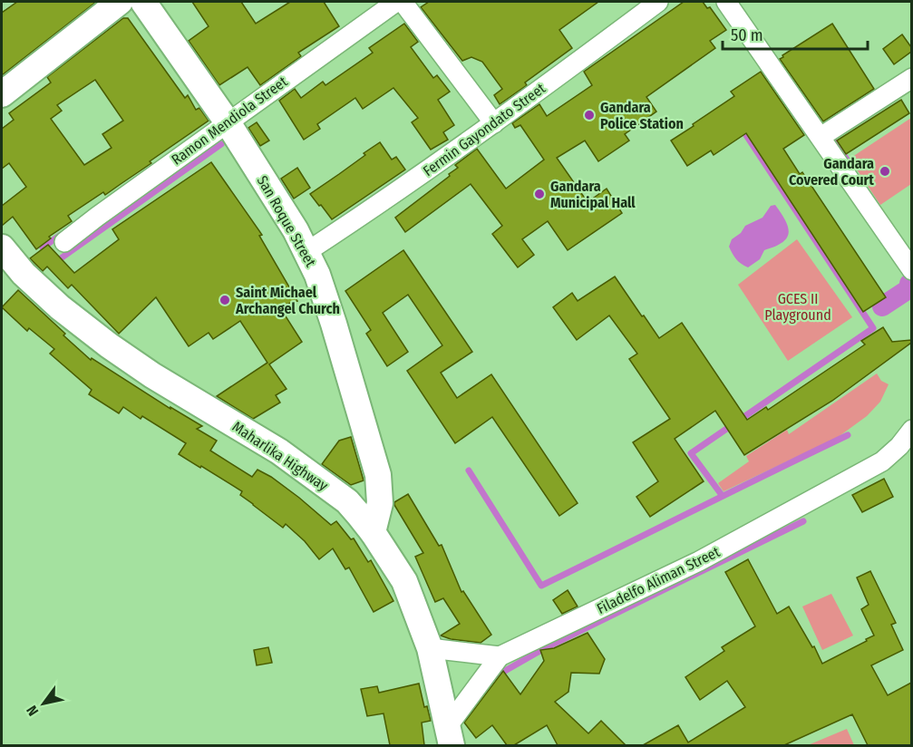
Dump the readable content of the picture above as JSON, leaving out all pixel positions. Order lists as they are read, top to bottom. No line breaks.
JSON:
{"streets":{"main road":["San Roque Street","Maharlika Highway"],"street":["Ramon Mendiola Street","Fermin Gayondato Street","Filadelfo Aliman Street"]},"crossings":[["Ramon Mendiola Street","San Roque Street"],["Fermin Gayondato Street","San Roque Street"],["San Roque Street","Maharlika Highway"],["Maharlika Highway","Filadelfo Aliman Street"]],"parks":["GCES II Playground"],"places":["Gandara Police Station","Gandara Covered Court","Gandara Municipal Hall","Saint Michael Archangel Church"],"scale_bar":"50 m","north":"bottom left"}
